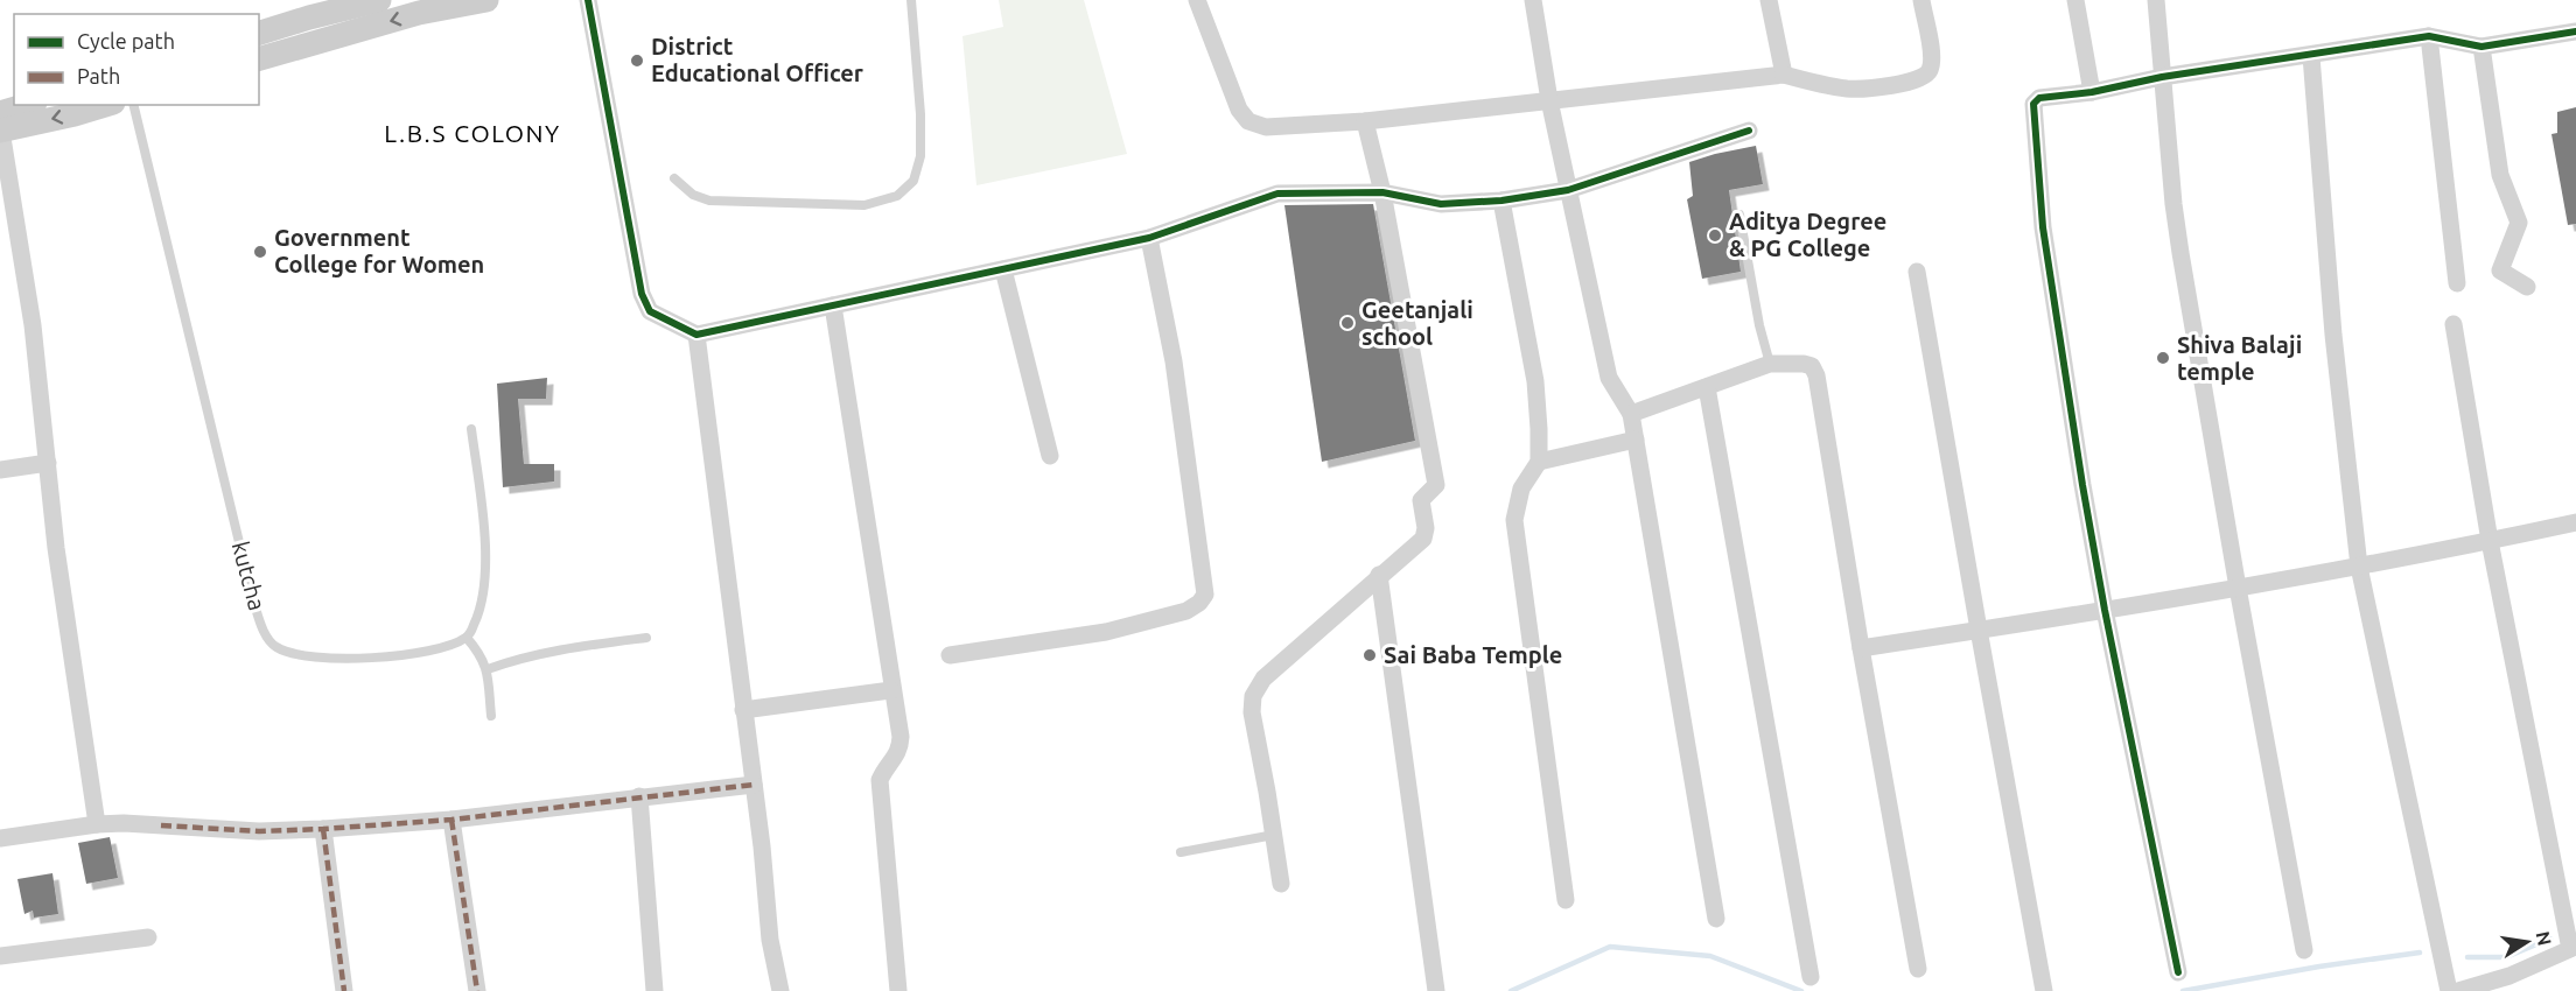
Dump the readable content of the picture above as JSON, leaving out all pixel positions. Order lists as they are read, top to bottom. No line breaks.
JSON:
{"streets":{"lane":["kutcha"]},"districts":["L.B.S COLONY"],"places":["District Educational Officer","Aditya Degree & PG College","Government College for Women","Geetanjali school","Shiva Balaji temple","Sai Baba Temple"],"legend":["Cycle path","Path"],"north":"right"}
